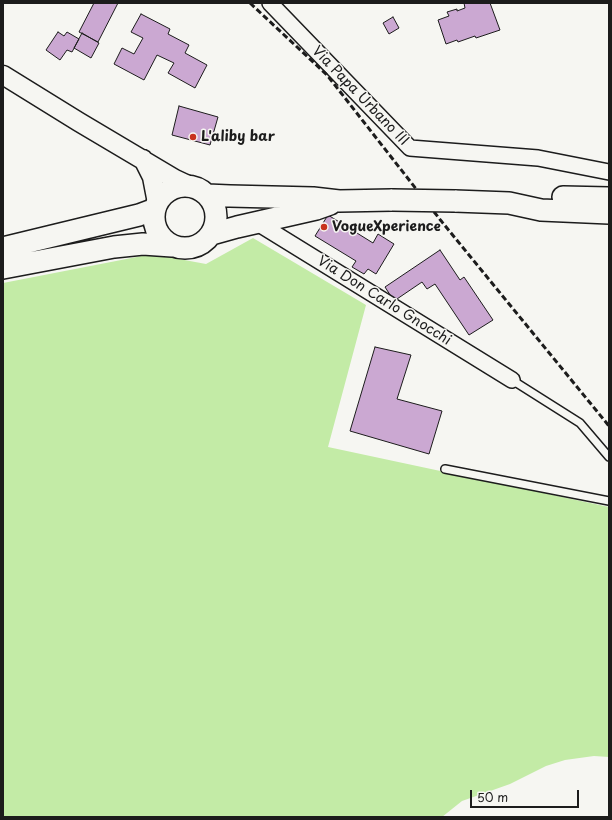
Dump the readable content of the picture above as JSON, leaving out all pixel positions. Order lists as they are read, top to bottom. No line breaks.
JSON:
{"streets":{"street":["Via Papa Urbano III","Via Don Carlo Gnocchi"]},"places":["L'aliby bar","VogueXperience"],"scale_bar":"50 m"}
